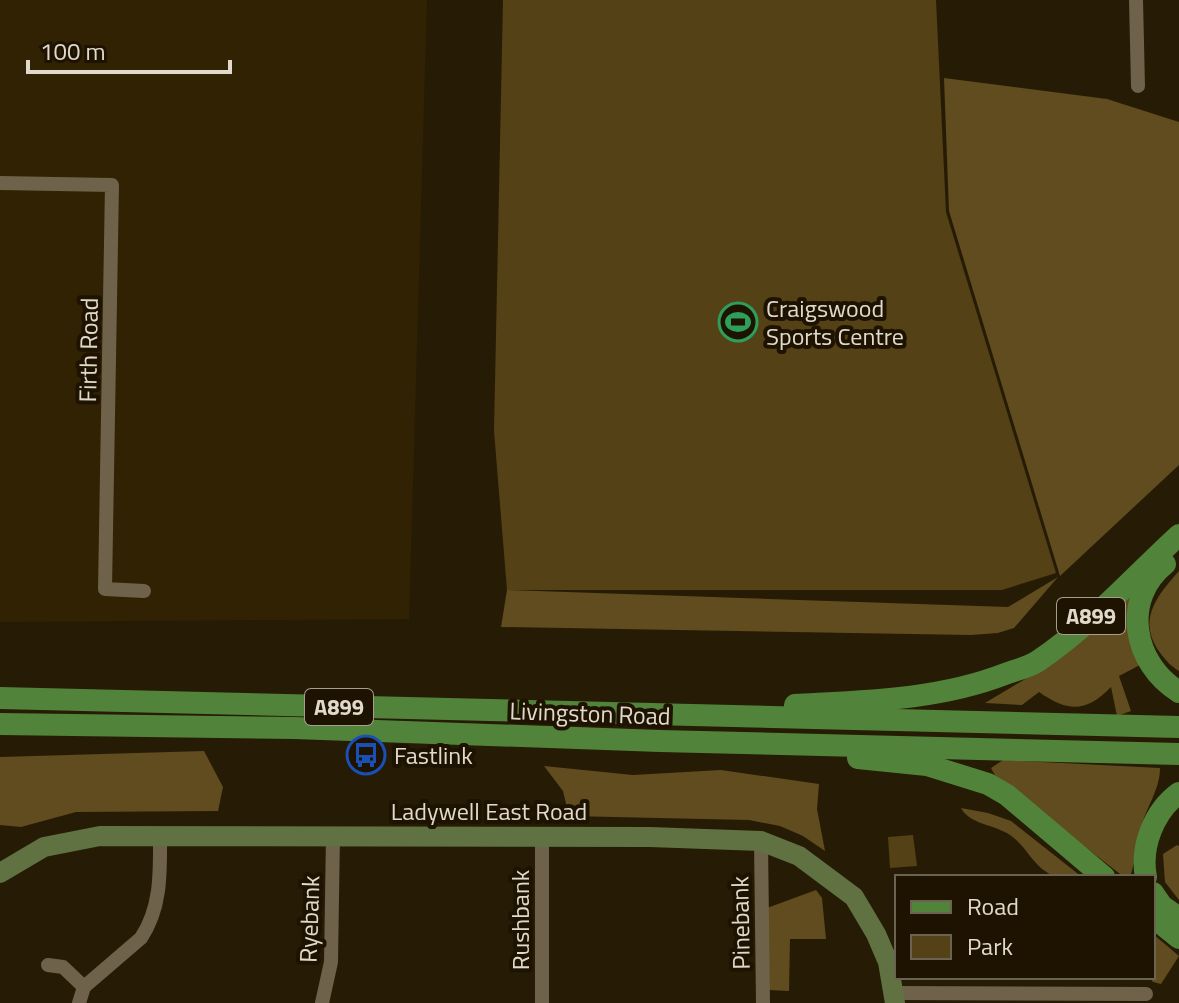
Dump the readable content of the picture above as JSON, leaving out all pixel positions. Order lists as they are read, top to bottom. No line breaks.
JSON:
{"streets":{"main road":["A899","Livingston Road"],"street":["Firth Road","Ladywell East Road","Ryebank","Rushbank","Pinebank"]},"crossings":[["A899","Livingston Road"],["Ladywell East Road","Ryebank"],["Ladywell East Road","Rushbank"],["Ladywell East Road","Pinebank"]],"places":{"sports":["Craigswood Sports Centre"],"bus stop":["Fastlink"]},"legend":["Road","Park"],"scale_bar":"100 m"}
